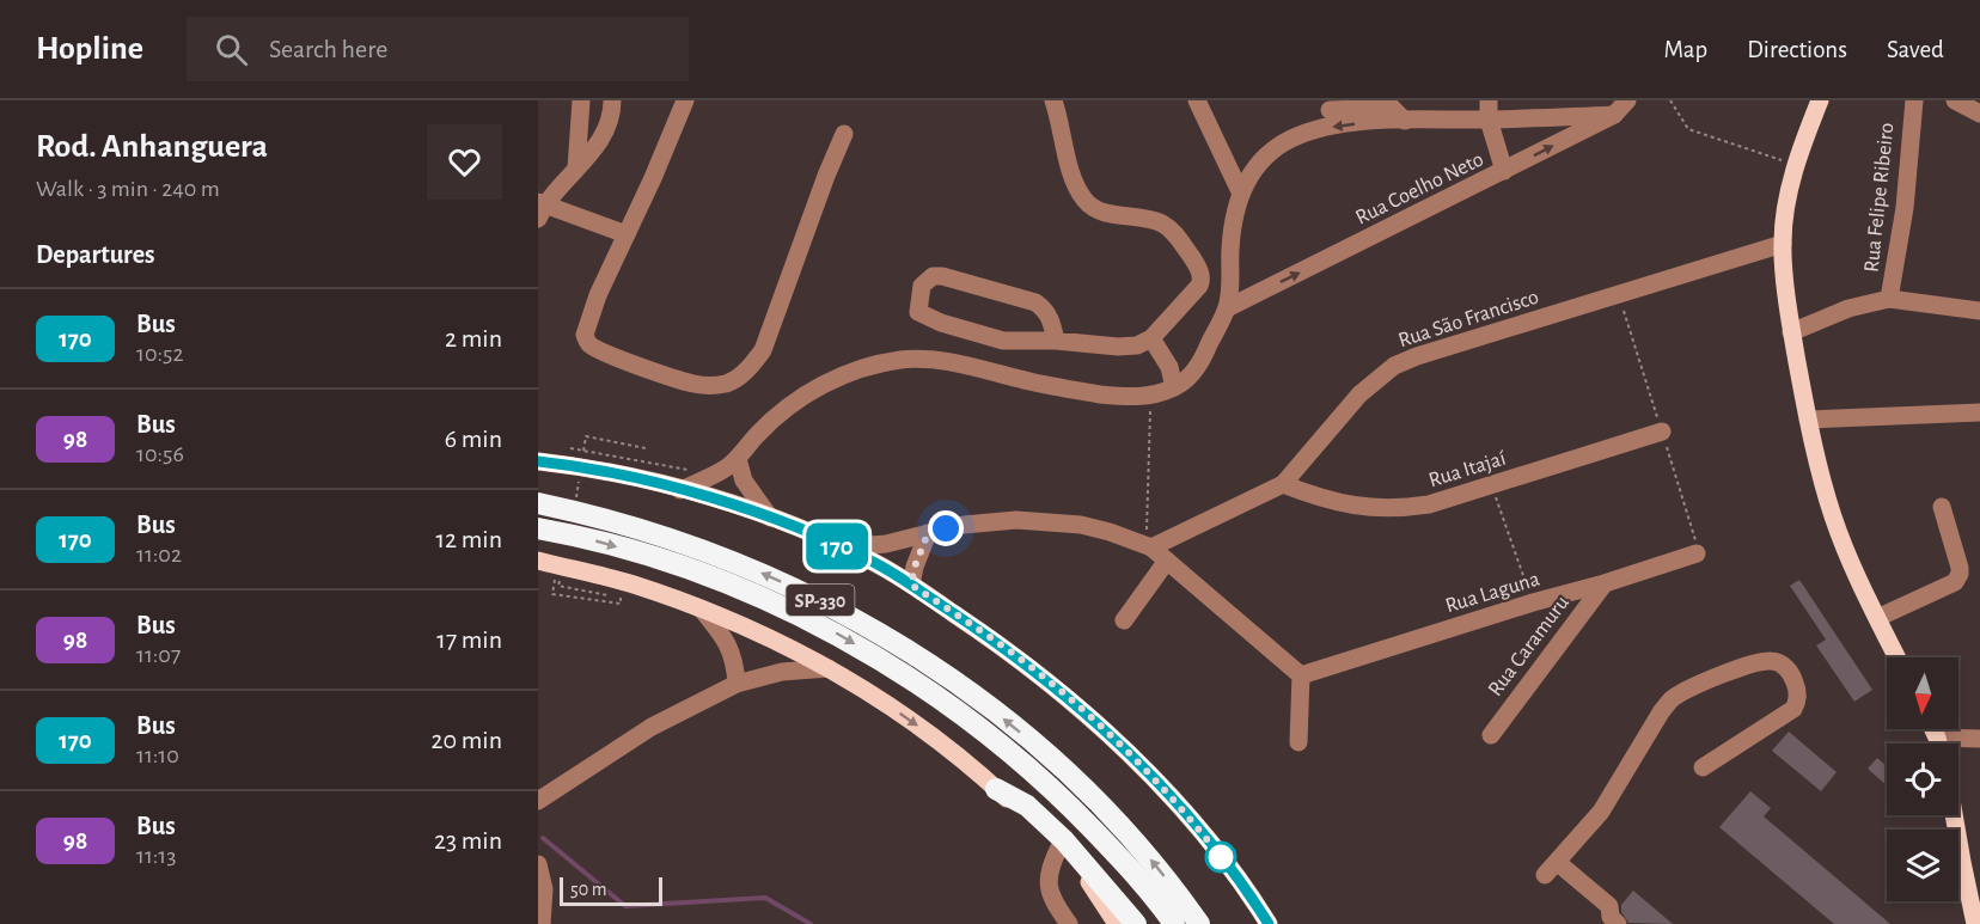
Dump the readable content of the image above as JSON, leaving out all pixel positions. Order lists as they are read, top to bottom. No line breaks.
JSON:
{"streets":{"highway":["SP-330"],"street":["Rua Coelho Neto","Rua Felipe Ribeiro","Rua São Francisco","Rua Itajaí","Rua Laguna","Rua Caramuru"]},"crossings":[["Rua São Francisco","Rua Itajaí"],["Rua Laguna","Rua Caramuru"]],"lines":["bus line 170"],"scale_bar":"50 m","north":"bottom","page":{"header":"Hopline","search":"Search here","nav":["Map","Directions","Saved"],"heading":[["Rod. Anhanguera","Walk · 3 min · 240 m"],"Departures"],"on_map":"170","list":[{"mark":"170","name":"Bus","note":"10:52","value":"2 min"},{"mark":"98","name":"Bus","note":"10:56","value":"6 min"},{"mark":"170","name":"Bus","note":"11:02","value":"12 min"},{"mark":"98","name":"Bus","note":"11:07","value":"17 min"},{"mark":"170","name":"Bus","note":"11:10","value":"20 min"},{"mark":"98","name":"Bus","note":"11:13","value":"23 min"}],"scale":"50 m"}}
